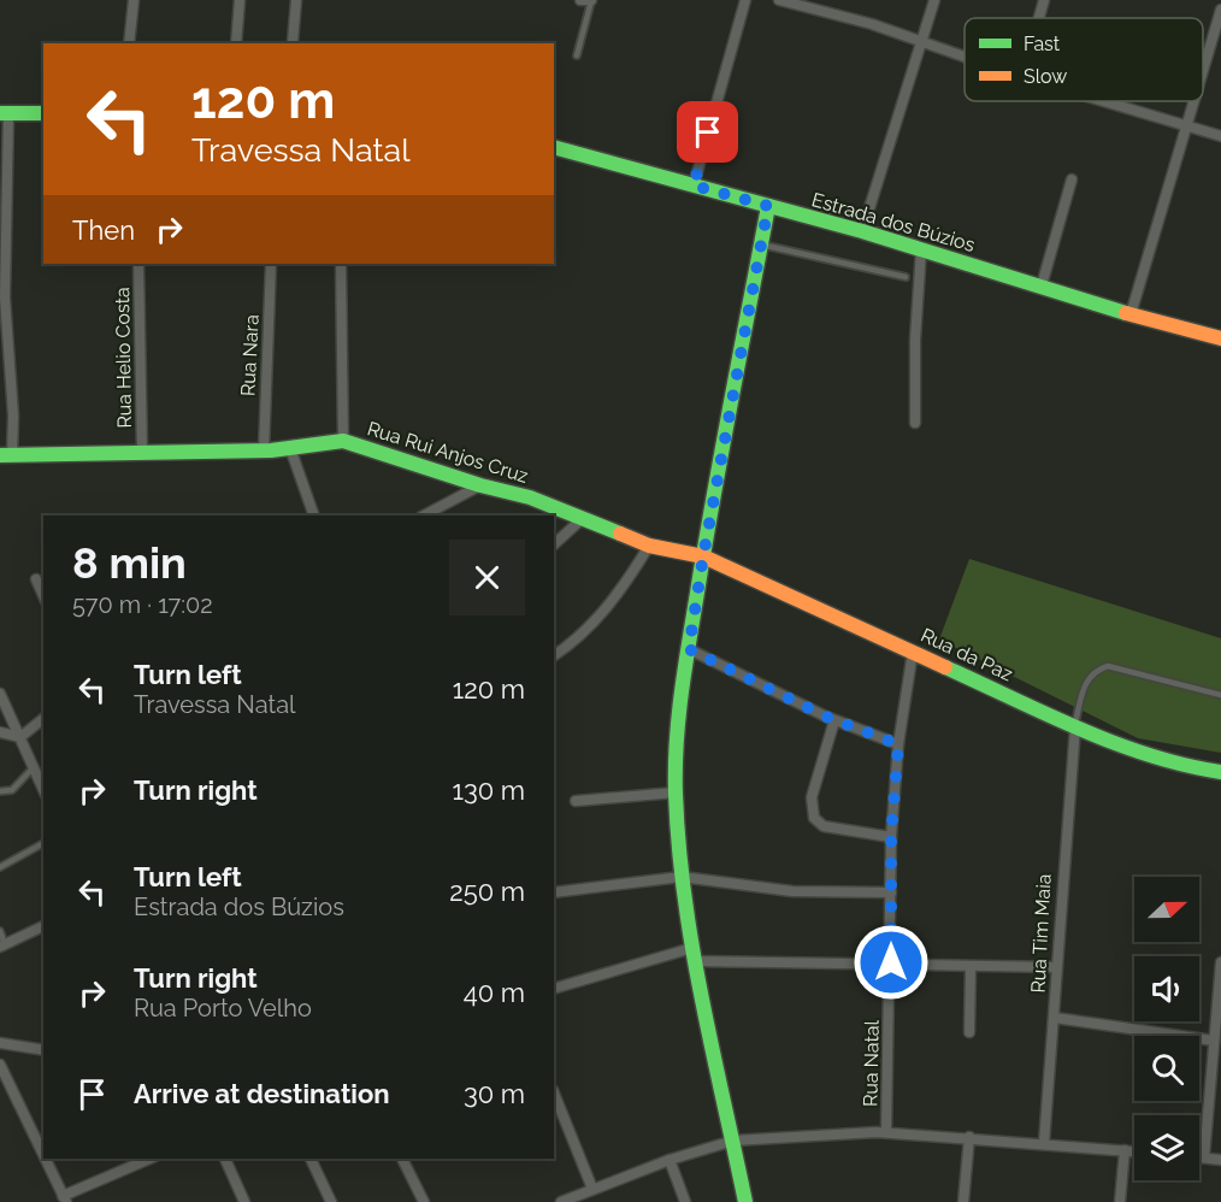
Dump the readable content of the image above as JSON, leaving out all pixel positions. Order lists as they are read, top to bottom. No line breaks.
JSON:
{"streets":{"street":["Estrada dos Búzios","Rua Nara","Rua Helio Costa","Rua Rui Anjos Cruz","Rua da Paz","Rua Tim Maia","Rua Natal"]},"crossings":[["Rua Nara","Rua Rui Anjos Cruz"],["Rua Helio Costa","Rua Rui Anjos Cruz"],["Rua Rui Anjos Cruz","Rua da Paz"],["Rua da Paz","Rua Tim Maia"],["Rua da Paz","Rua Natal"]],"legend":["Fast","Slow"],"north":"right","page":{"turn":["120 m","Travessa Natal"],"then":"Then","heading":["8 min","570 m · 17:02"],"list":[{"name":"Turn left","note":"Travessa Natal","value":"120 m"},{"name":"Turn right","value":"130 m"},{"name":"Turn left","note":"Estrada dos Búzios","value":"250 m"},{"name":"Turn right","note":"Rua Porto Velho","value":"40 m"},{"name":"Arrive at destination","value":"30 m"}]}}
